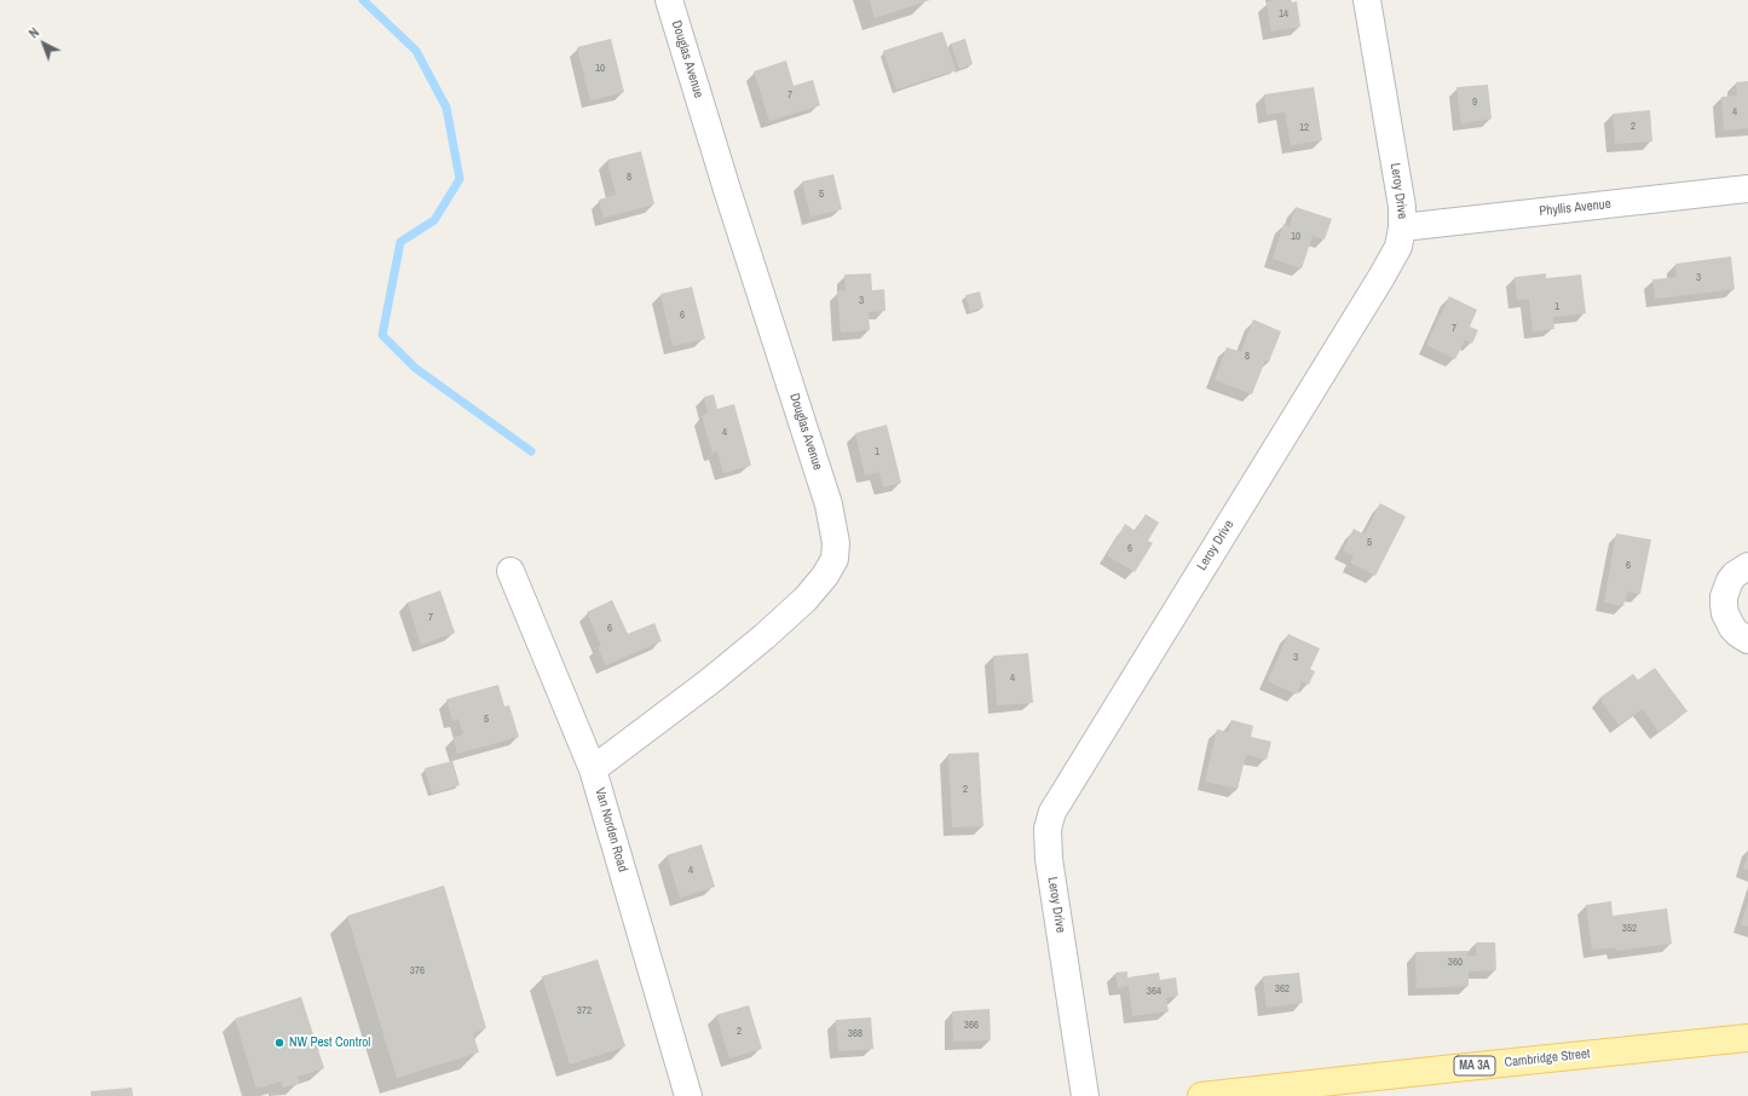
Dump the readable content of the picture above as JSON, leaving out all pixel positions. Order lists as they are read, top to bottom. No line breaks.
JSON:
{"streets":{"main road":["Cambridge Street","MA 3A"],"street":["Douglas Avenue","Leroy Drive","Phyllis Avenue","Van Norden Road"]},"crossings":[["Douglas Avenue","Van Norden Road"],["Leroy Drive","Phyllis Avenue"]],"places":["NW Pest Control"],"house_numbers":["14","10","7","9","4","2","12","8","5","10","3","3","1","6","7","8","4","1","5","6","6","7","6","3","4","5","2","4","352","360","376","362","364","372","366","2","368"],"north":"top left"}
